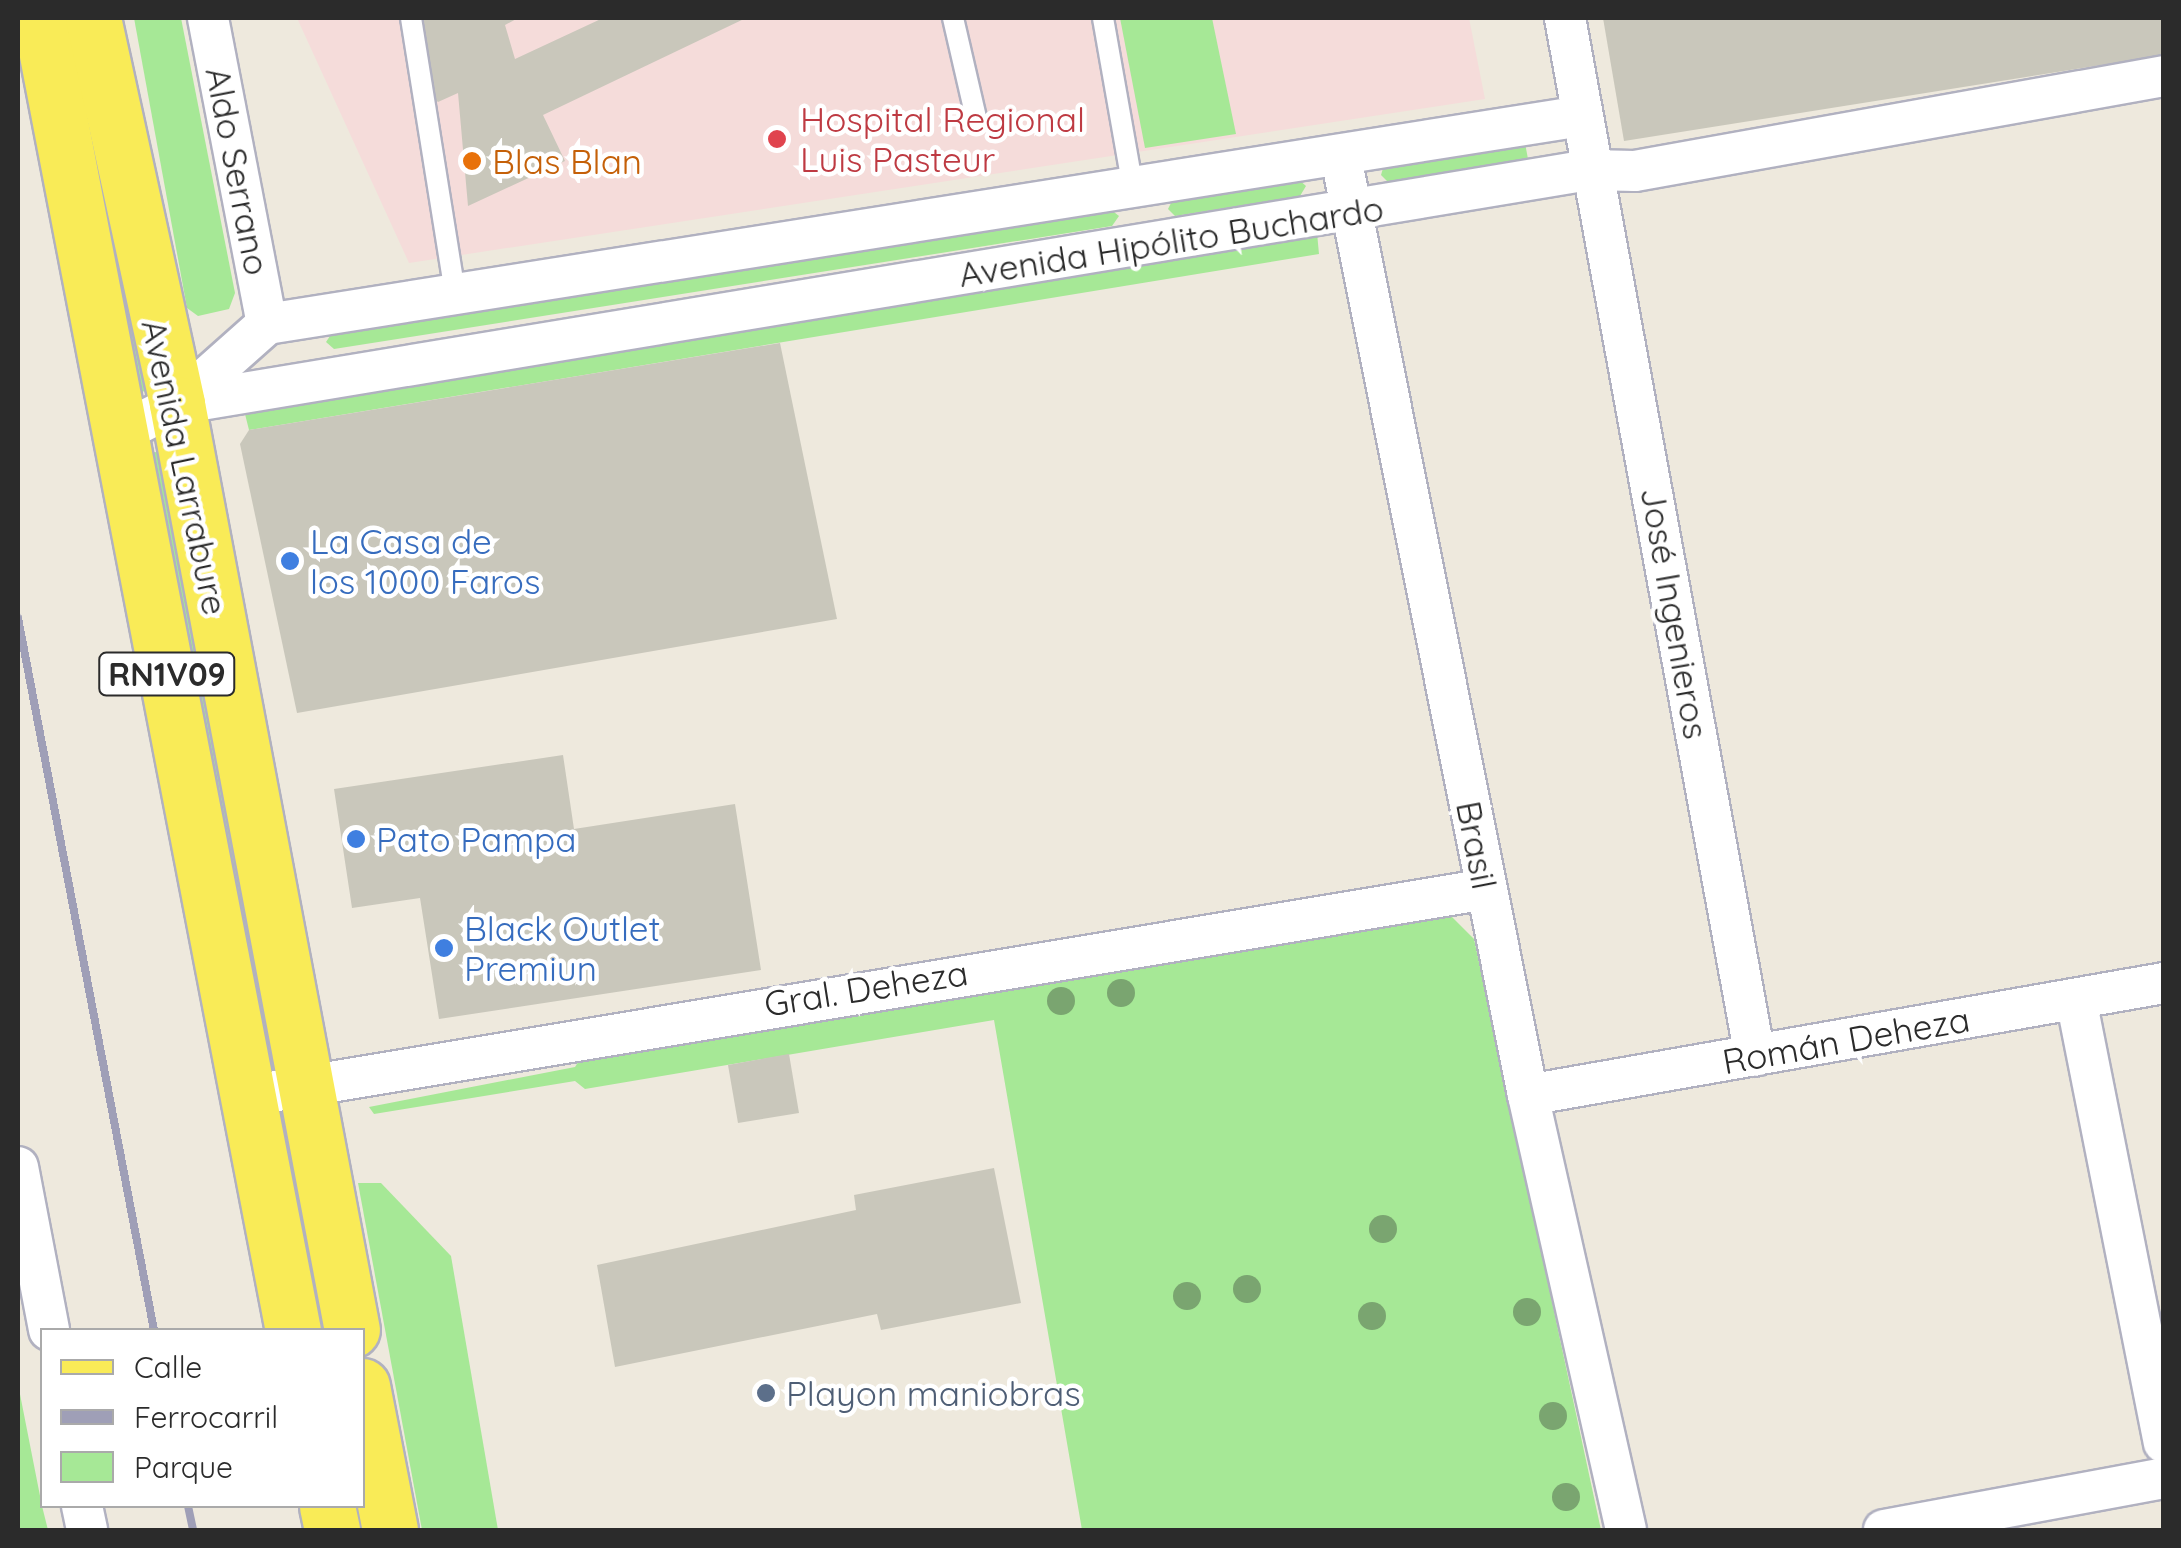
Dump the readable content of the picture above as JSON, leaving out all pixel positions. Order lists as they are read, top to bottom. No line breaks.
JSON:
{"streets":{"main road":["Avenida Larrabure","RN1V09"],"street":["Aldo Serrano","Avenida Hipólito Buchardo","José Ingenieros","Brasil","Gral. Deheza","Román Deheza"]},"crossings":[["Aldo Serrano","Avenida Hipólito Buchardo"],["Avenida Hipólito Buchardo","Avenida Larrabure"],["Avenida Hipólito Buchardo","José Ingenieros"],["Avenida Hipólito Buchardo","Brasil"],["Avenida Larrabure","Gral. Deheza"],["José Ingenieros","Román Deheza"],["Brasil","Gral. Deheza"],["Brasil","Román Deheza"]],"places":["Hospital Regional Luis Pasteur","Blas Blan","La Casa de los 1000 Faros","Pato Pampa","Black Outlet Premiun","Playon maniobras"],"legend":["Calle","Ferrocarril","Parque"]}
